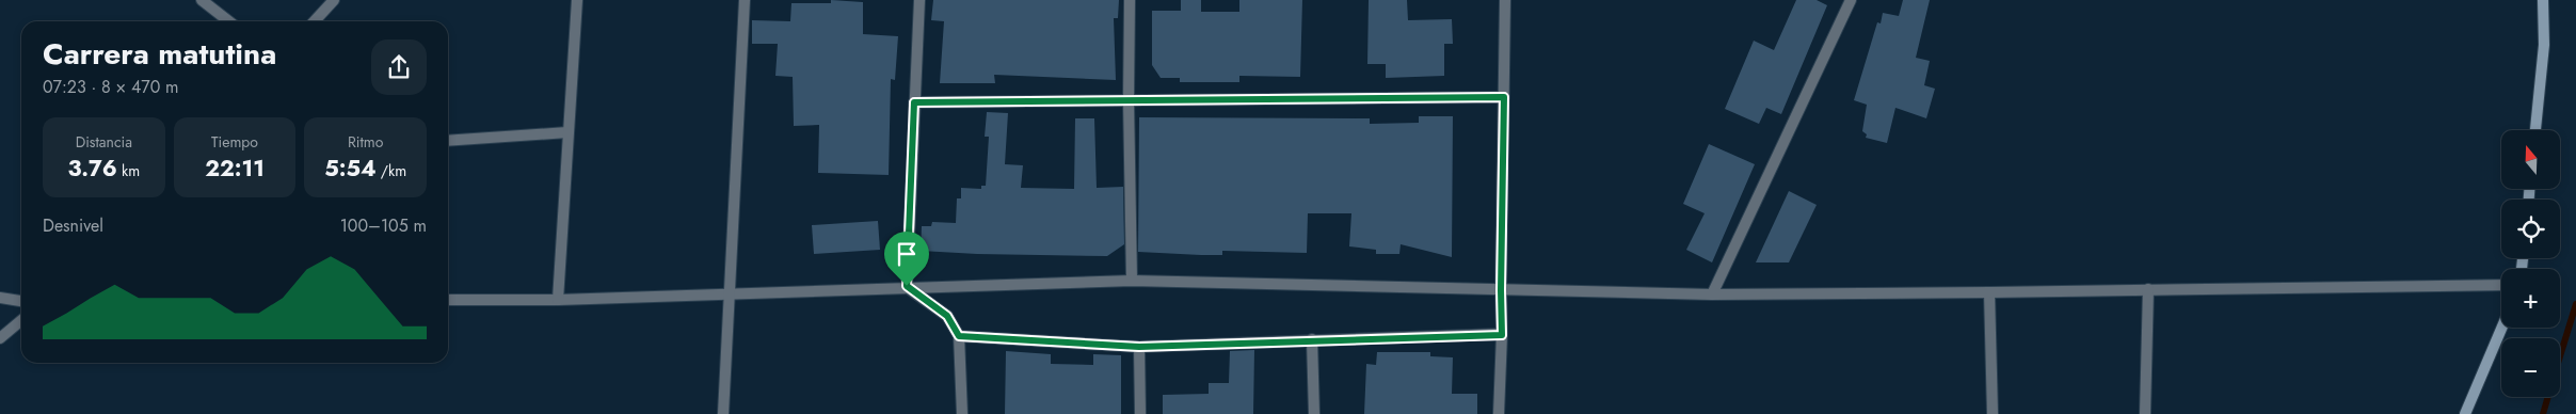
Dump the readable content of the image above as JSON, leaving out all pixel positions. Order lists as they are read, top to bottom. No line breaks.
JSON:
{"north":"top","page":{"heading":["Carrera matutina","07:23 · 8 × 470 m"],"stats":[["Distancia","3.76 km"],["Tiempo","22:11"],["Ritmo","5:54 /km"]],"map_buttons":["+","−"],"chart":["Desnivel","100–105 m"]}}
